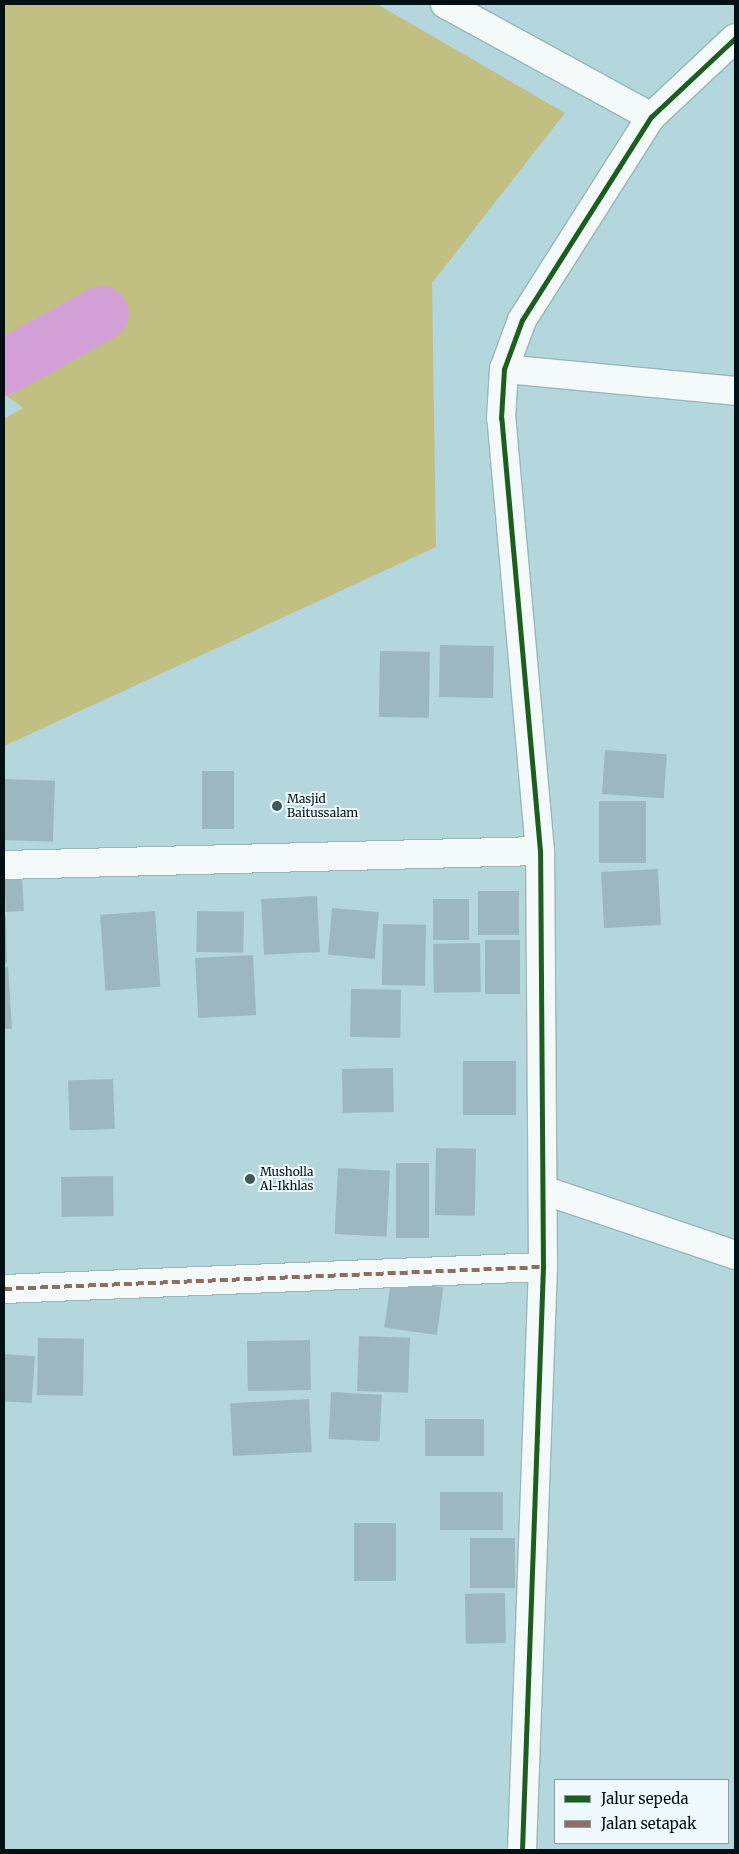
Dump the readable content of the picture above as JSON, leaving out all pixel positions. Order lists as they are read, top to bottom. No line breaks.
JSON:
{"places":["Masjid Baitussalam","Musholla Al-Ikhlas"],"legend":["Jalur sepeda","Jalan setapak"]}
